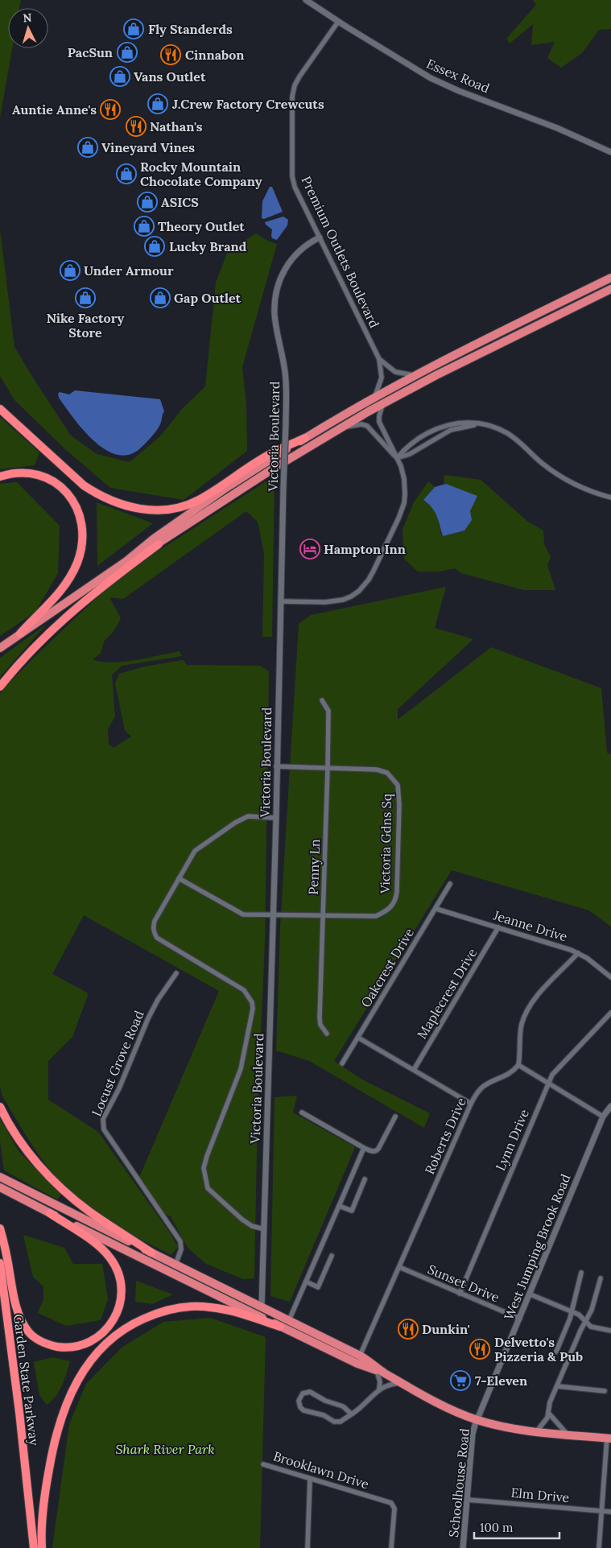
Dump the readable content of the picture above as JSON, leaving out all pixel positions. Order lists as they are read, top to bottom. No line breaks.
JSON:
{"streets":{"highway":["Garden State Parkway"],"street":["Essex Road","Premium Outlets Boulevard","Victoria Boulevard","Victoria Gdns Sq","Penny Ln","Jeanne Drive","Oakcrest Drive","Maplecrest Drive","Locust Grove Road","Roberts Drive","Lynn Drive","West Jumping Brook Road","Sunset Drive","Brooklawn Drive","Schoolhouse Road","Elm Drive"]},"crossings":[["Essex Road","Premium Outlets Boulevard"],["Premium Outlets Boulevard","Victoria Boulevard"],["Victoria Boulevard","Victoria Gdns Sq"],["Victoria Gdns Sq","Penny Ln"],["Jeanne Drive","Oakcrest Drive"],["Jeanne Drive","Maplecrest Drive"],["Roberts Drive","Sunset Drive"],["Lynn Drive","Sunset Drive"],["West Jumping Brook Road","Sunset Drive"],["West Jumping Brook Road","Schoolhouse Road"],["Schoolhouse Road","Elm Drive"]],"parks":["Shark River Park"],"places":{"shop":["Fly Standerds","PacSun","Vans Outlet","J.Crew Factory Crewcuts","Vineyard Vines","Rocky Mountain Chocolate Company","ASICS","Theory Outlet","Lucky Brand","Under Armour","Nike Factory Store","Gap Outlet"],"restaurant":["Cinnabon","Auntie Anne's","Nathan's","Dunkin'","Delvetto's Pizzeria & Pub"],"hotel":["Hampton Inn"],"supermarket":["7-Eleven"]},"scale_bar":"100 m","north":"top"}
